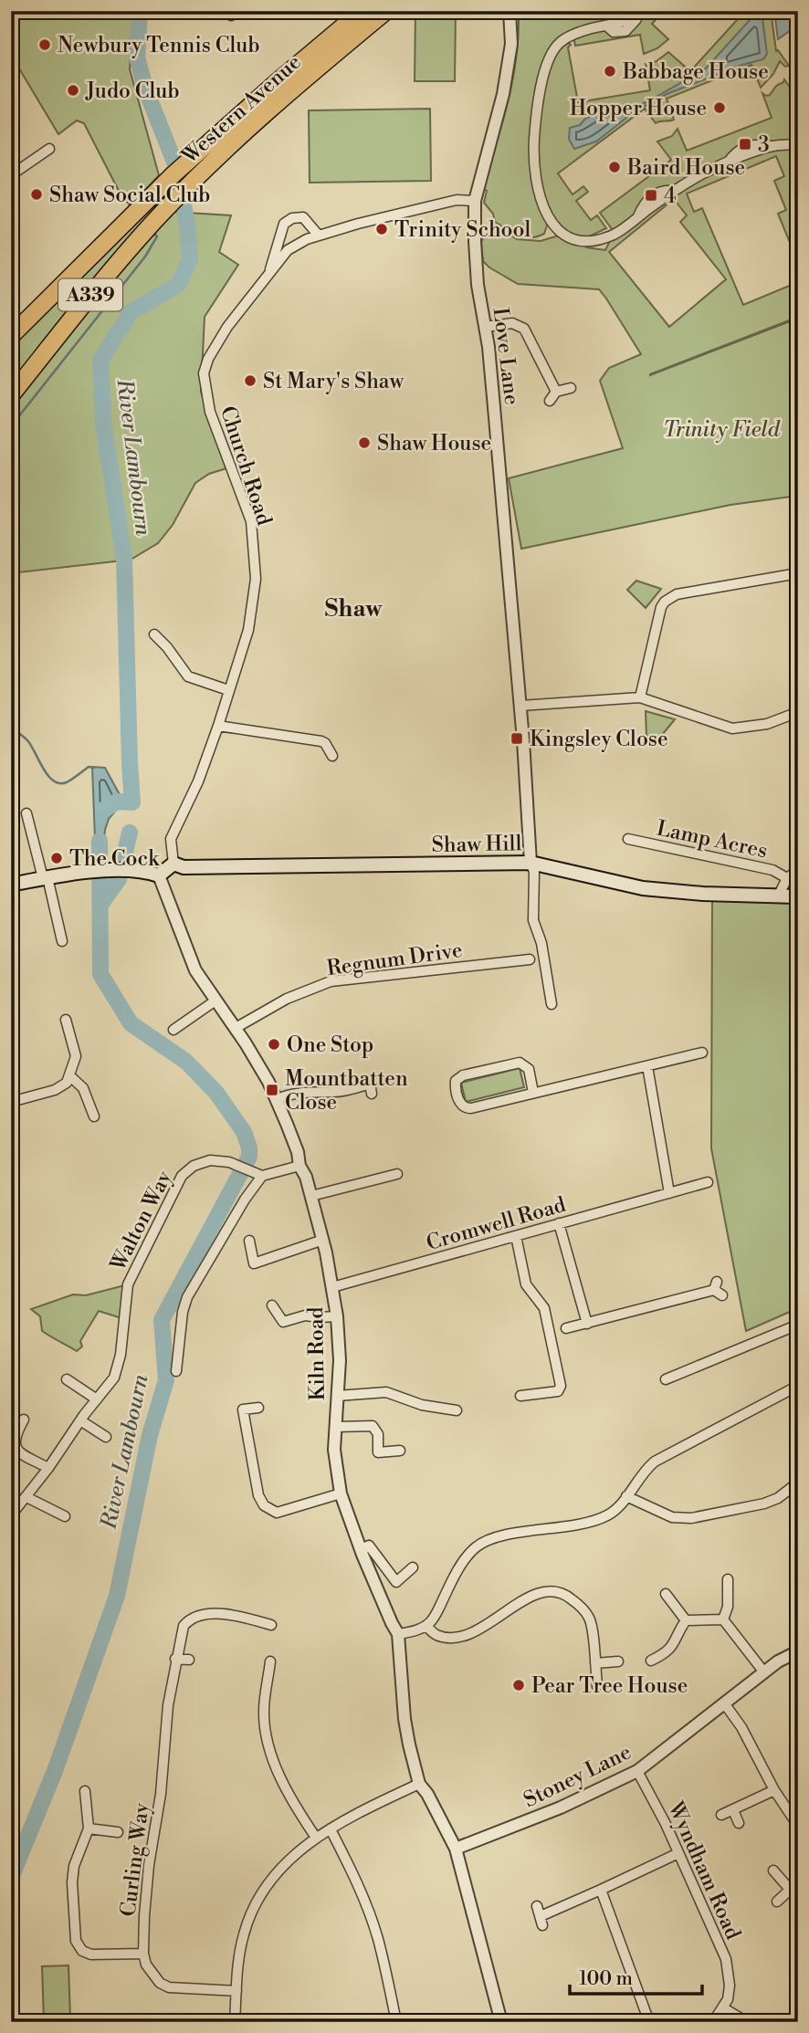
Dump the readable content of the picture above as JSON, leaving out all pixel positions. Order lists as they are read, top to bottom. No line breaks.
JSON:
{"streets":{"highway":["Western Avenue","A339"],"main road":["Shaw Hill"],"street":["Love Lane","Church Road","Lamp Acres","Regnum Drive","Walton Way","Cromwell Road","Kiln Road","Stoney Lane","Curling Way","Wyndham Road"]},"crossings":[["Love Lane","Church Road"],["Love Lane","Shaw Hill"],["Church Road","Shaw Hill"],["Lamp Acres","Shaw Hill"],["Regnum Drive","Kiln Road"],["Cromwell Road","Kiln Road"],["Kiln Road","Stoney Lane"],["Stoney Lane","Wyndham Road"]],"districts":["Shaw"],"water":["River Lambourn"],"parks":["Trinity Field"],"places":{"other":["Newbury Tennis Club","Babbage House","Judo Club","Hopper House","Baird House","Shaw Social Club","Trinity School","St Mary's Shaw","Shaw House","The Cock","One Stop","Pear Tree House"],"transit":["3","4","Kingsley Close","Mountbatten Close"]},"scale_bar":"100 m"}
